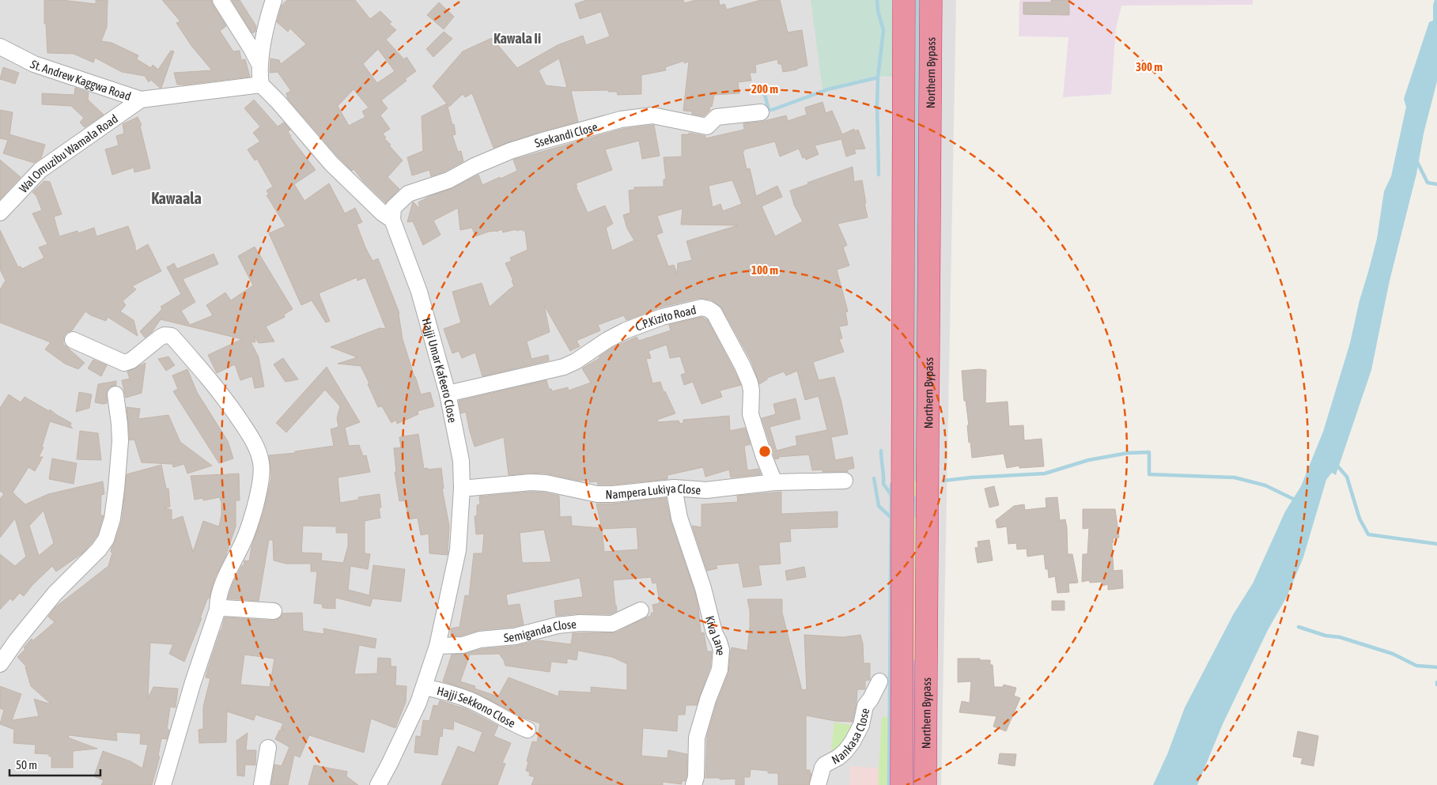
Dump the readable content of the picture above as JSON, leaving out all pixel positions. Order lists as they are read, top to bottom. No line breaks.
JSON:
{"streets":{"highway":["Northern Bypass"],"street":["St. Andrew Kaggwa Road","Ssekandi Close","Wal Omuzibu Wamala Road","C.P.Kizito Road","Hajji Umar Kafeero Close","Nampera Lukiya Close","Semiganda Close","Kiva Lane","Hajji Sekkono Close","Nankasa Close"]},"crossings":[["St. Andrew Kaggwa Road","Wal Omuzibu Wamala Road"],["Ssekandi Close","Hajji Umar Kafeero Close"],["C.P.Kizito Road","Hajji Umar Kafeero Close"],["C.P.Kizito Road","Nampera Lukiya Close"],["Hajji Umar Kafeero Close","Nampera Lukiya Close"],["Hajji Umar Kafeero Close","Semiganda Close"],["Hajji Umar Kafeero Close","Hajji Sekkono Close"],["Nampera Lukiya Close","Kiva Lane"]],"districts":["Kawala Ii","Kawaala"],"scale_bar":"50 m","rings":["300 m","200 m","100 m"]}
